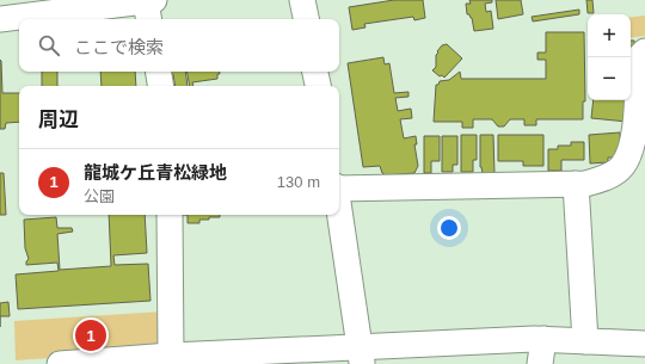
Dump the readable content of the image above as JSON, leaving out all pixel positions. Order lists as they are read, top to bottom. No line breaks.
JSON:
{"page":{"map_buttons":["+","−"],"search":"ここで検索","heading":"周辺","list":[{"mark":"1","name":"龍城ケ丘青松緑地","note":"公園","value":"130 m"}],"pins":"1"}}
